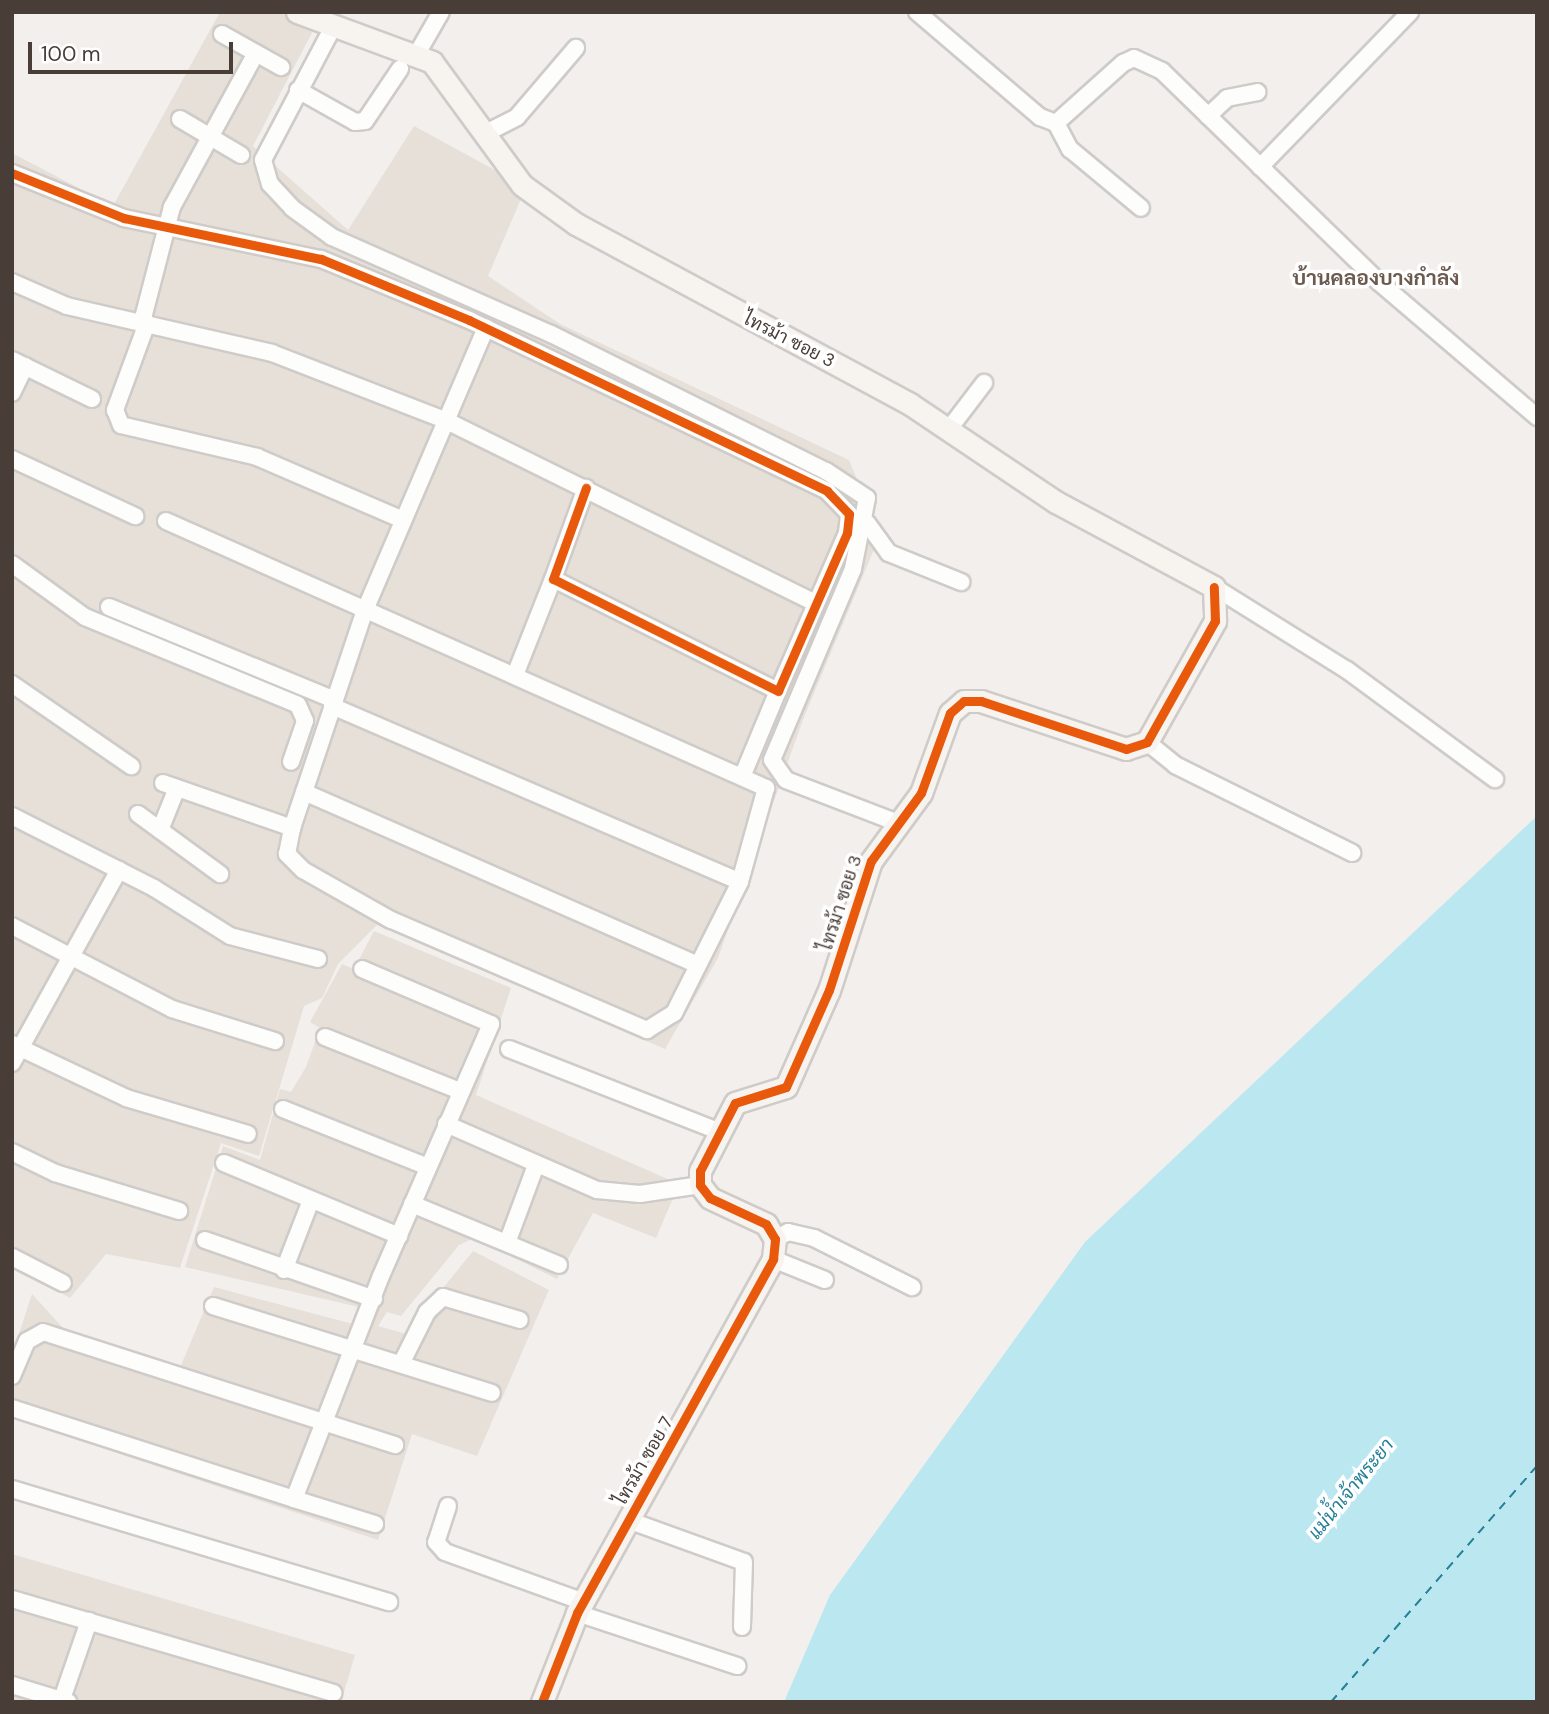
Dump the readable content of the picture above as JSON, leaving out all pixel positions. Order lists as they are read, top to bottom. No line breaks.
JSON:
{"streets":{"street":["ไทรม้า ซอย 3","ไทรม้า ซอย 7"]},"districts":["บ้านคลองบางกำลัง"],"water":["แม่น้ำเจ้าพระยา"],"scale_bar":"100 m"}
